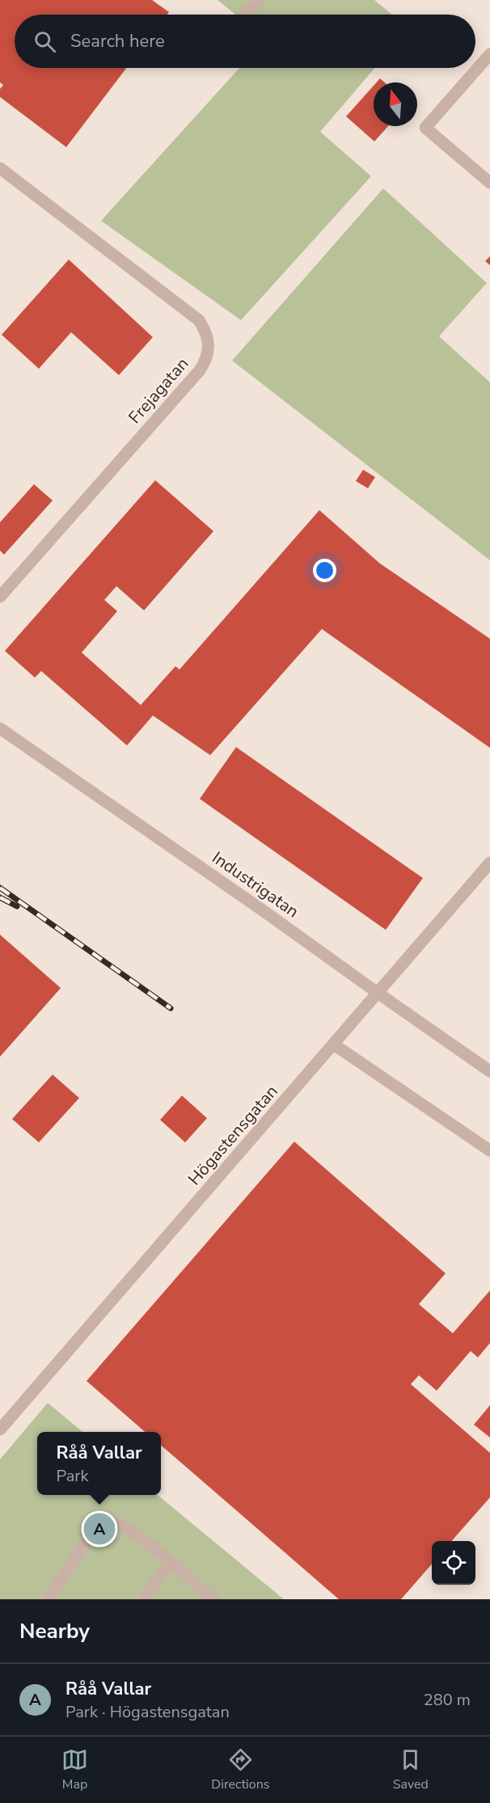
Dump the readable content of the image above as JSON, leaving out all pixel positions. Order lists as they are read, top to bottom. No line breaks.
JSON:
{"streets":{"street":["Frejagatan","Industrigatan","Högastensgatan"]},"crossings":[["Industrigatan","Högastensgatan"]],"north":"top","page":{"search":"Search here","popup":["Råå Vallar","Park"],"pins":"A","heading":"Nearby","list":[{"mark":"A","name":"Råå Vallar","note":"Park · Högastensgatan","value":"280 m"}],"nav":["Map","Directions","Saved"]}}
